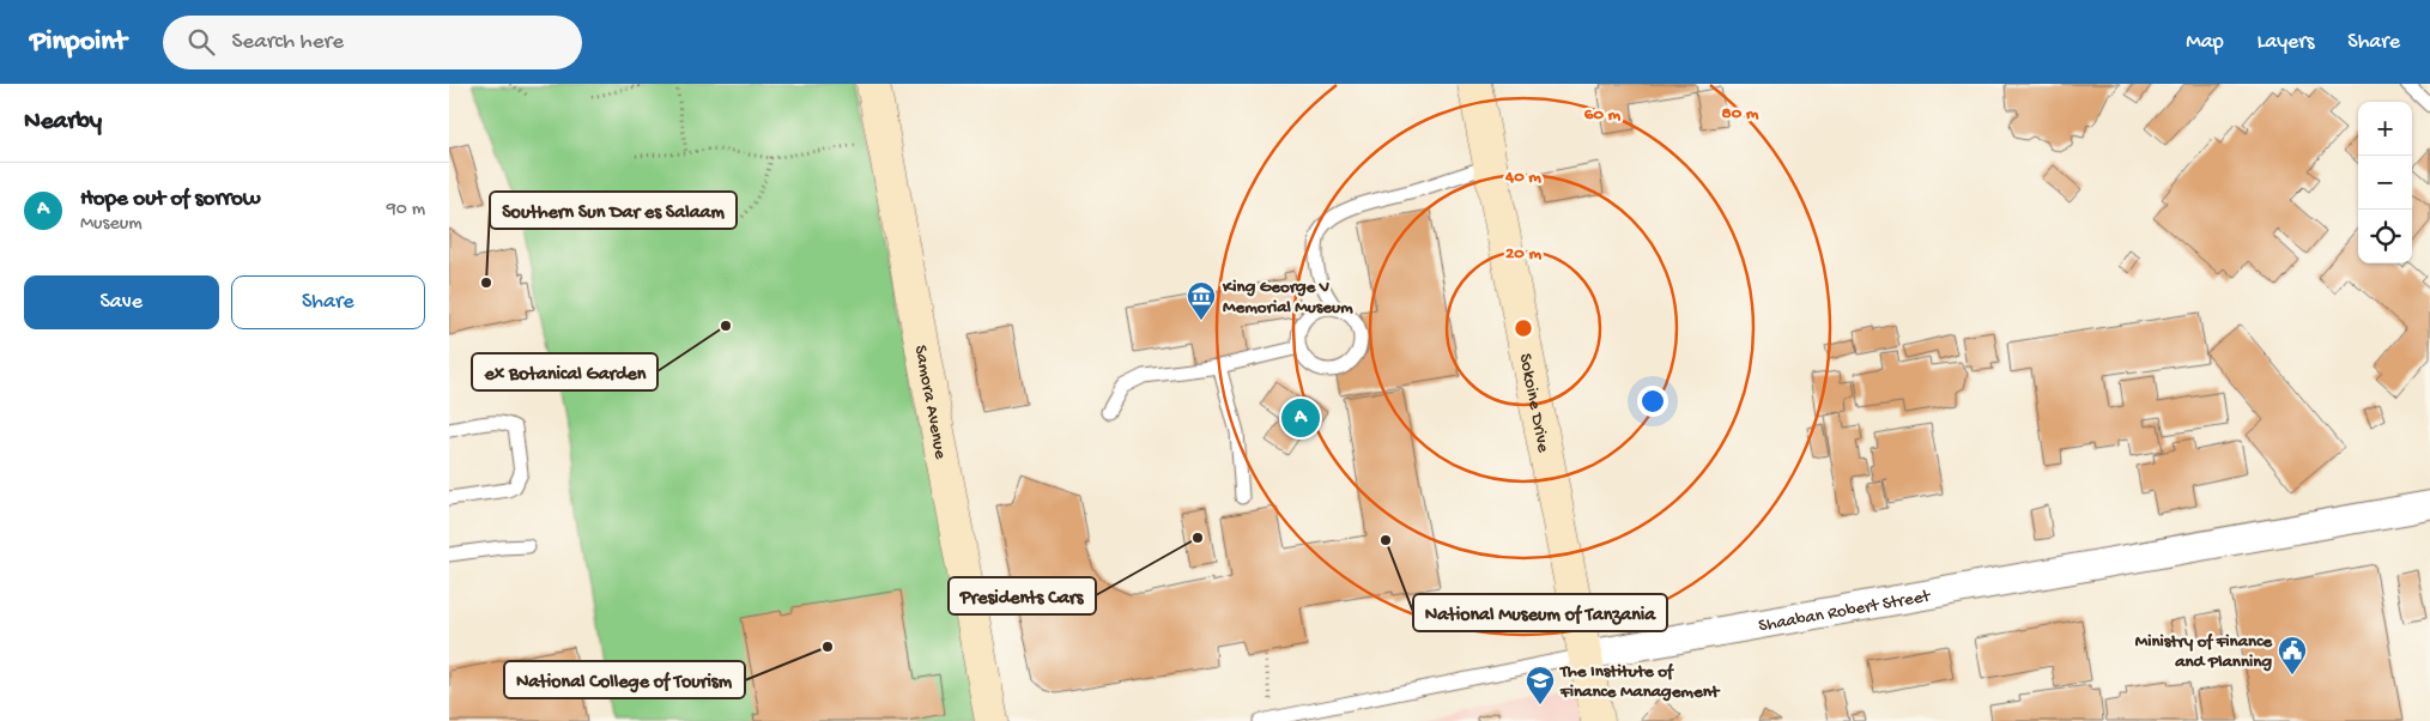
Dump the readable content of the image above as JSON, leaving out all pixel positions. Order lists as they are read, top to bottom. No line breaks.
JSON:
{"streets":{"street":["Samora Avenue","Sokoine Drive","Shaaban Robert Street"]},"crossings":[["Sokoine Drive","Shaaban Robert Street"]],"places":{"other":["Southern Sun Dar es Salaam","ex Botanical Garden","Presidents Cars","National Museum of Tanzania","National College of Tourism"],"museum":["King George V Memorial Museum"],"public building":["Ministry of Finance and Planning"],"school or university":["The Institute of Finance Management"]},"page":{"header":"Pinpoint","search":"Search here","nav":["Map","Layers","Share"],"heading":"Nearby","map_buttons":["+","−"],"list":[{"mark":"A","name":"Hope out of sorrow","note":"Museum","value":"90 m"}],"buttons":["Save","Share"],"pins":"A"},"rings":["80 m","60 m","40 m","20 m"]}
